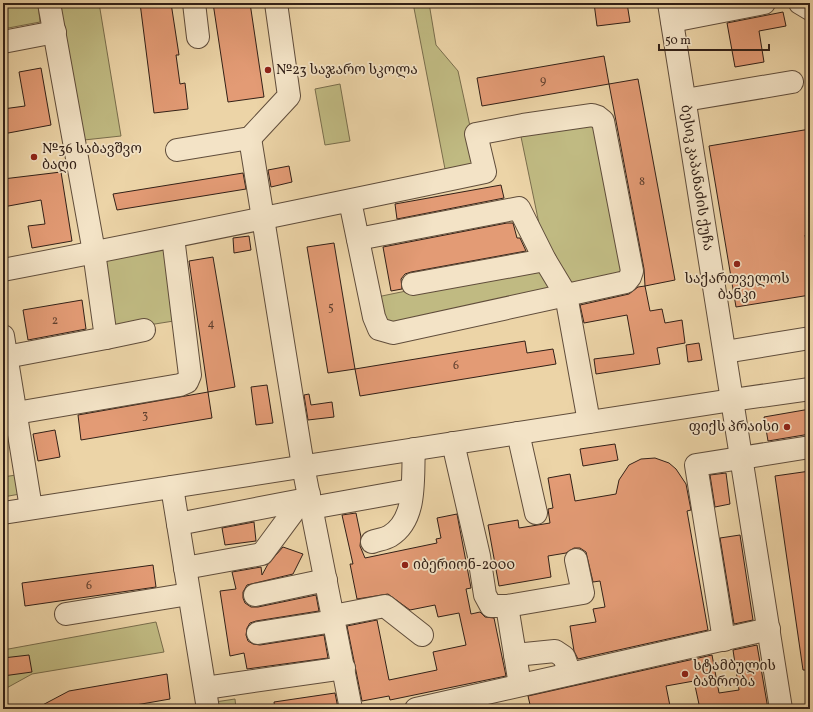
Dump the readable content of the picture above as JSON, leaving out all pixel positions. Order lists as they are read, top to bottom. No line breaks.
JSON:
{"streets":{"street":["ბესიკ კაპანაძის ქუჩა"]},"places":["№23 საჯარო სკოლა","№36 საბავშვო ბაღი","საქართველოს ბანკი","ფიქს პრაისი","იბერიონ-2000","სტამბულის ბაზრობა"],"house_numbers":["9","8","5","2","4","6","3","6"],"scale_bar":"50 m"}
